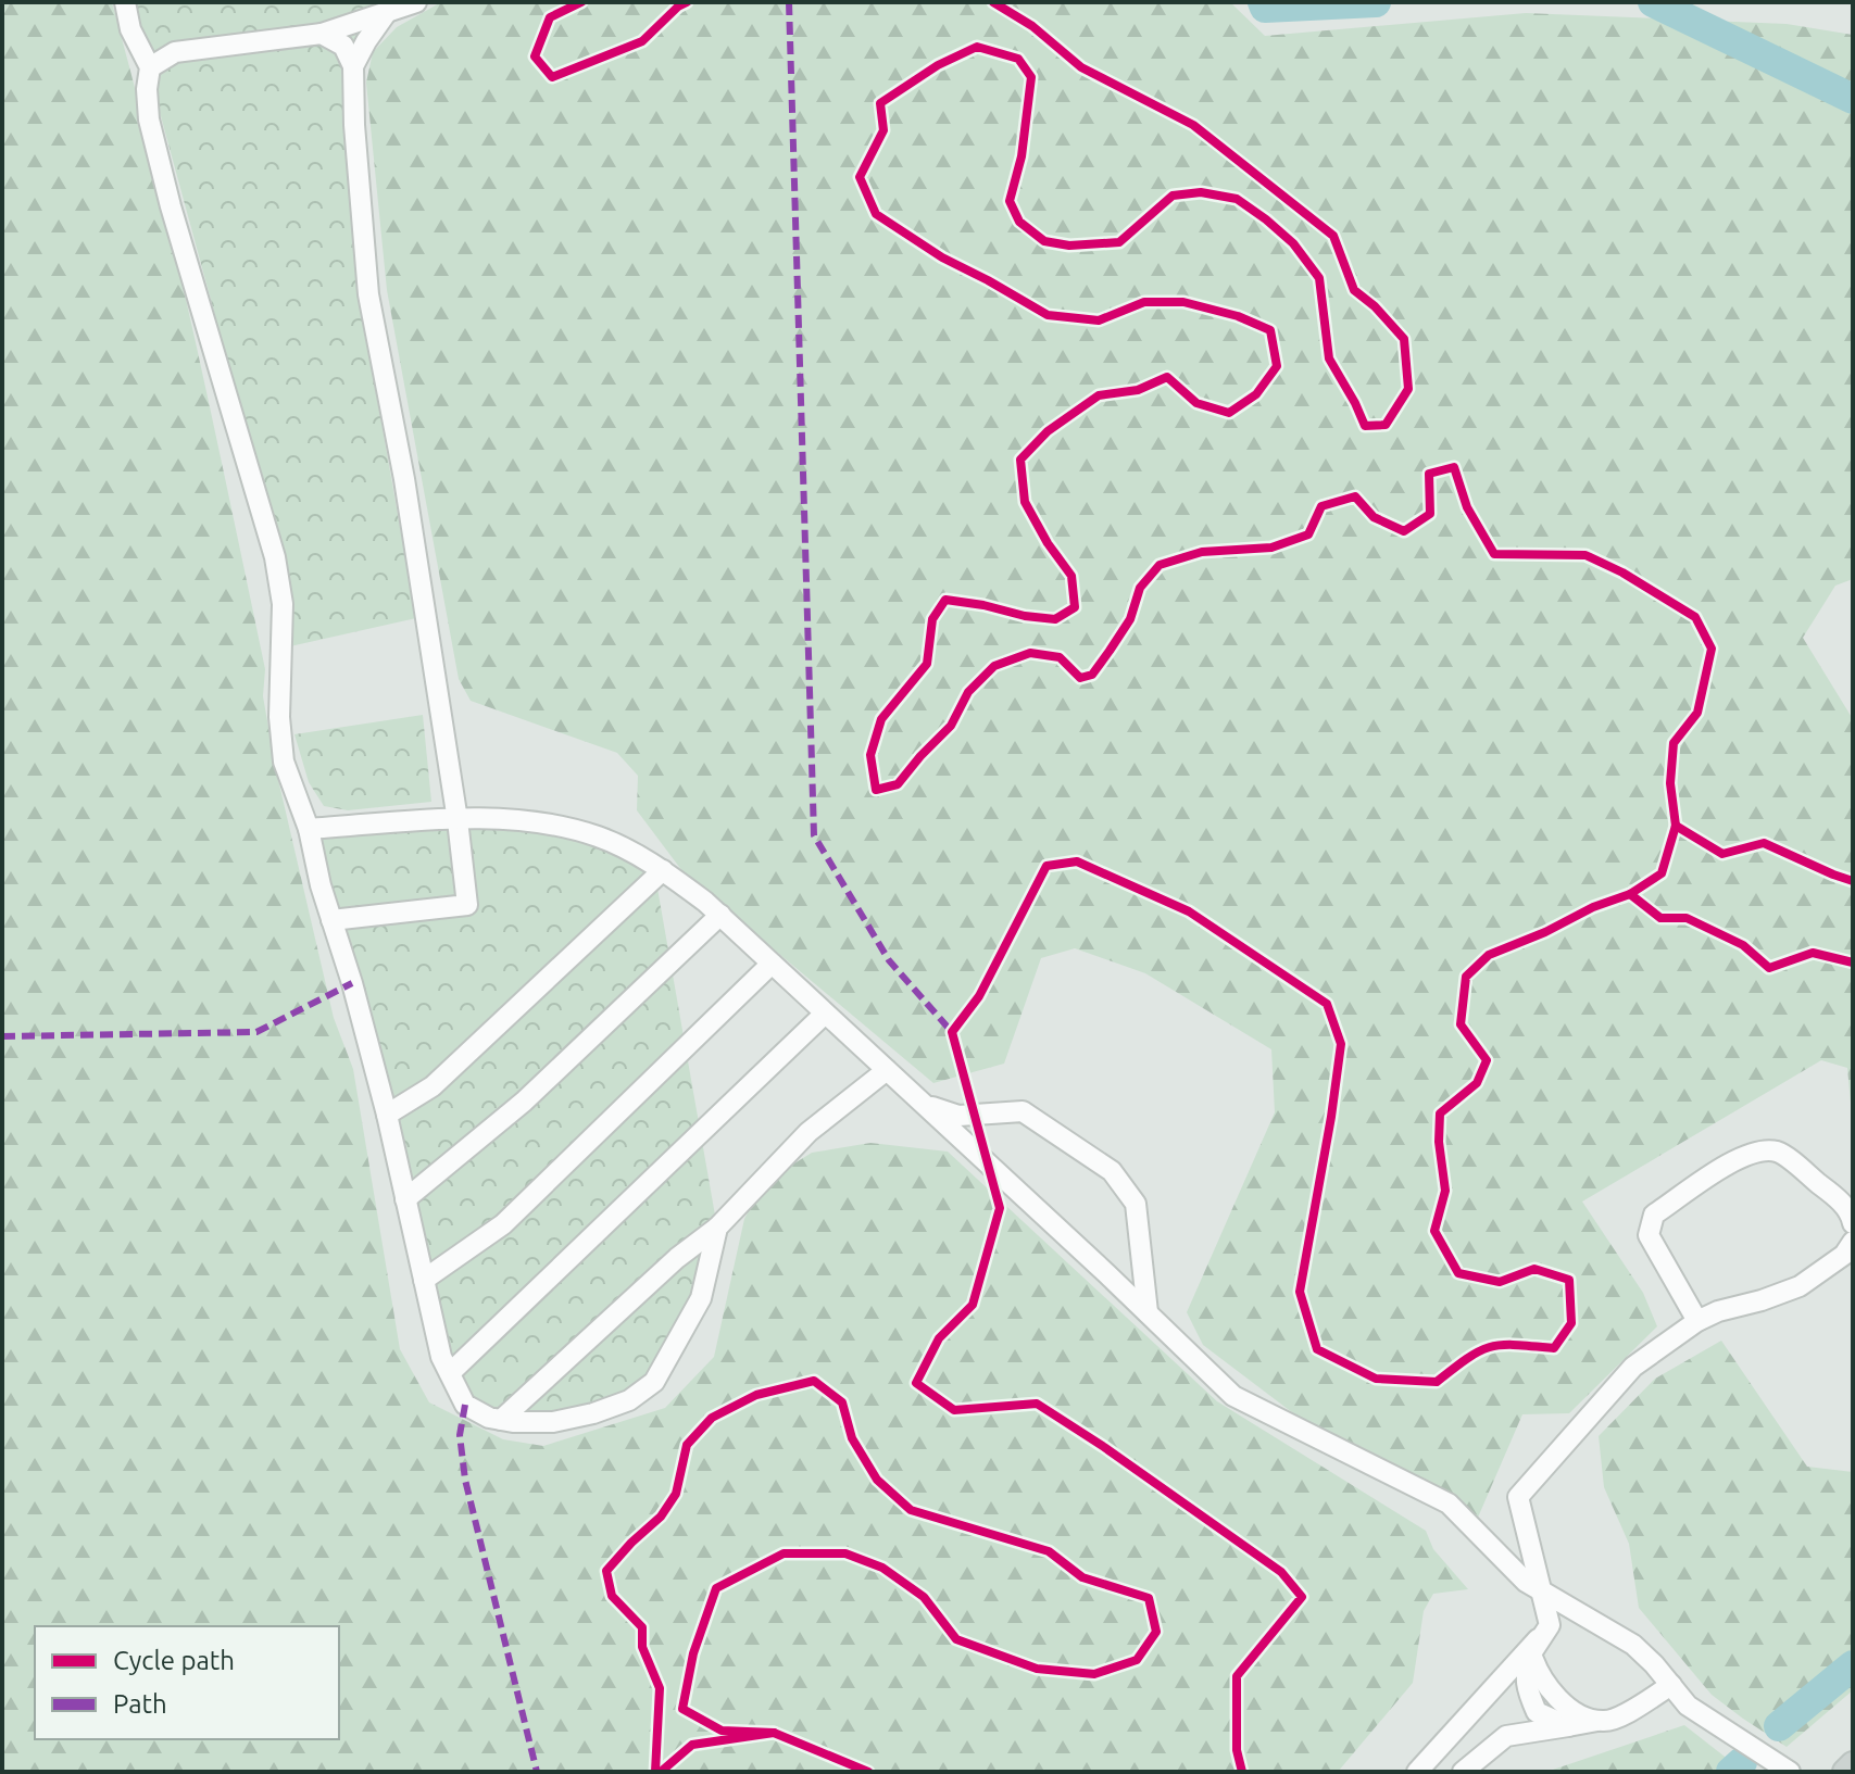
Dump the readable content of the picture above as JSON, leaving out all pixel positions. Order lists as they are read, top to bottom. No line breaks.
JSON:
{"legend":["Cycle path","Path"]}
